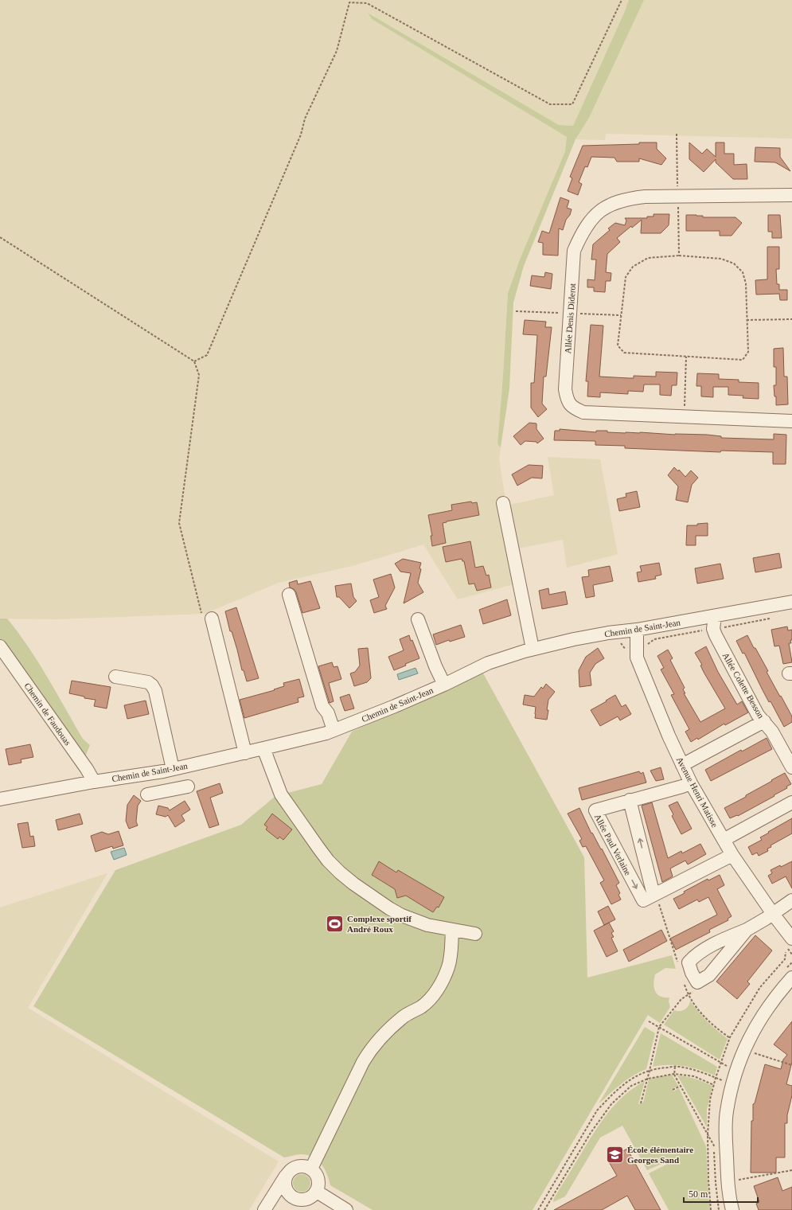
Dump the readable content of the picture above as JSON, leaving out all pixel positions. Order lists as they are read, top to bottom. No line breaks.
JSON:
{"streets":{"street":["Allée Denis Diderot","Chemin de Saint-Jean","Allée Colette Besson","Chemin de Faudouas","Avenue Henri Matisse","Allée Paul Verlaine"]},"crossings":[["Chemin de Saint-Jean","Allée Colette Besson"],["Chemin de Saint-Jean","Chemin de Faudouas"],["Chemin de Saint-Jean","Avenue Henri Matisse"],["Allée Colette Besson","Avenue Henri Matisse"],["Avenue Henri Matisse","Allée Paul Verlaine"]],"places":{"sports":["Complexe sportif André Roux"],"school or university":["École élémentaire Georges Sand"]},"scale_bar":"50 m"}
